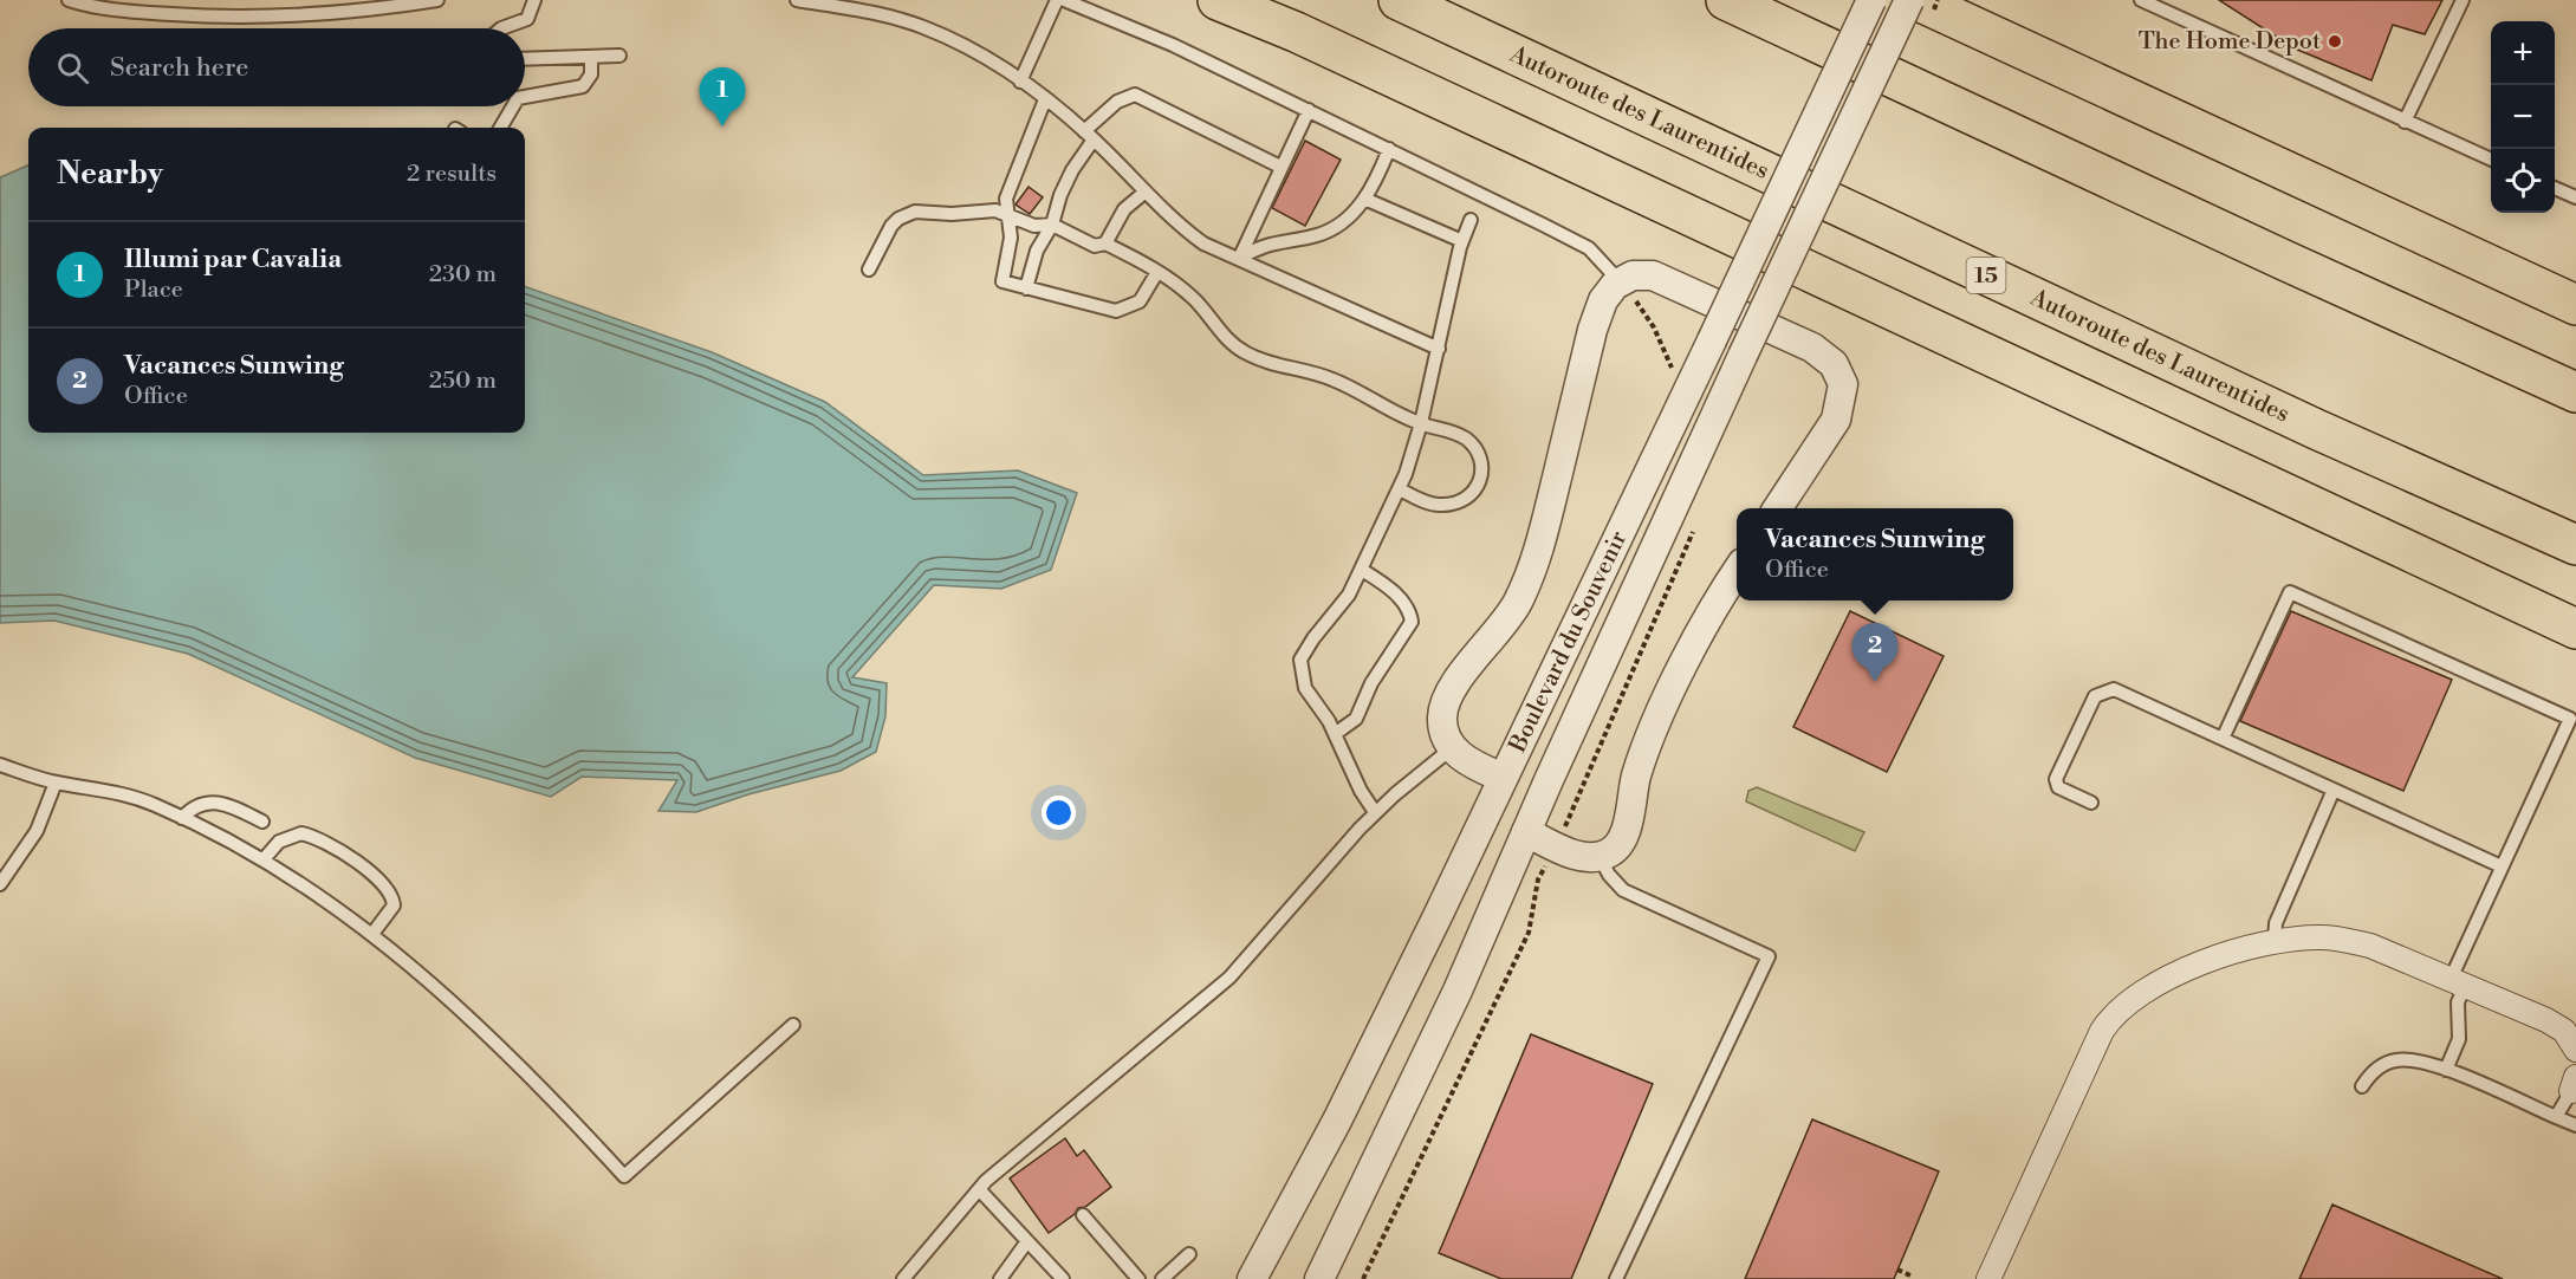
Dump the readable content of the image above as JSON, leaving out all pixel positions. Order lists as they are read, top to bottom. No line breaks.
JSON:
{"streets":{"highway":["Autoroute des Laurentides","15"],"street":["Boulevard du Souvenir"]},"places":["The Home Depot"],"page":{"map_buttons":["+","−"],"search":"Search here","pins":["1","2"],"heading":["Nearby","2 results"],"list":[{"mark":"1","name":"Illumi par Cavalia","note":"Place","value":"230 m"},{"mark":"2","name":"Vacances Sunwing","note":"Office","value":"250 m"}],"popup":["Vacances Sunwing","Office"]}}
